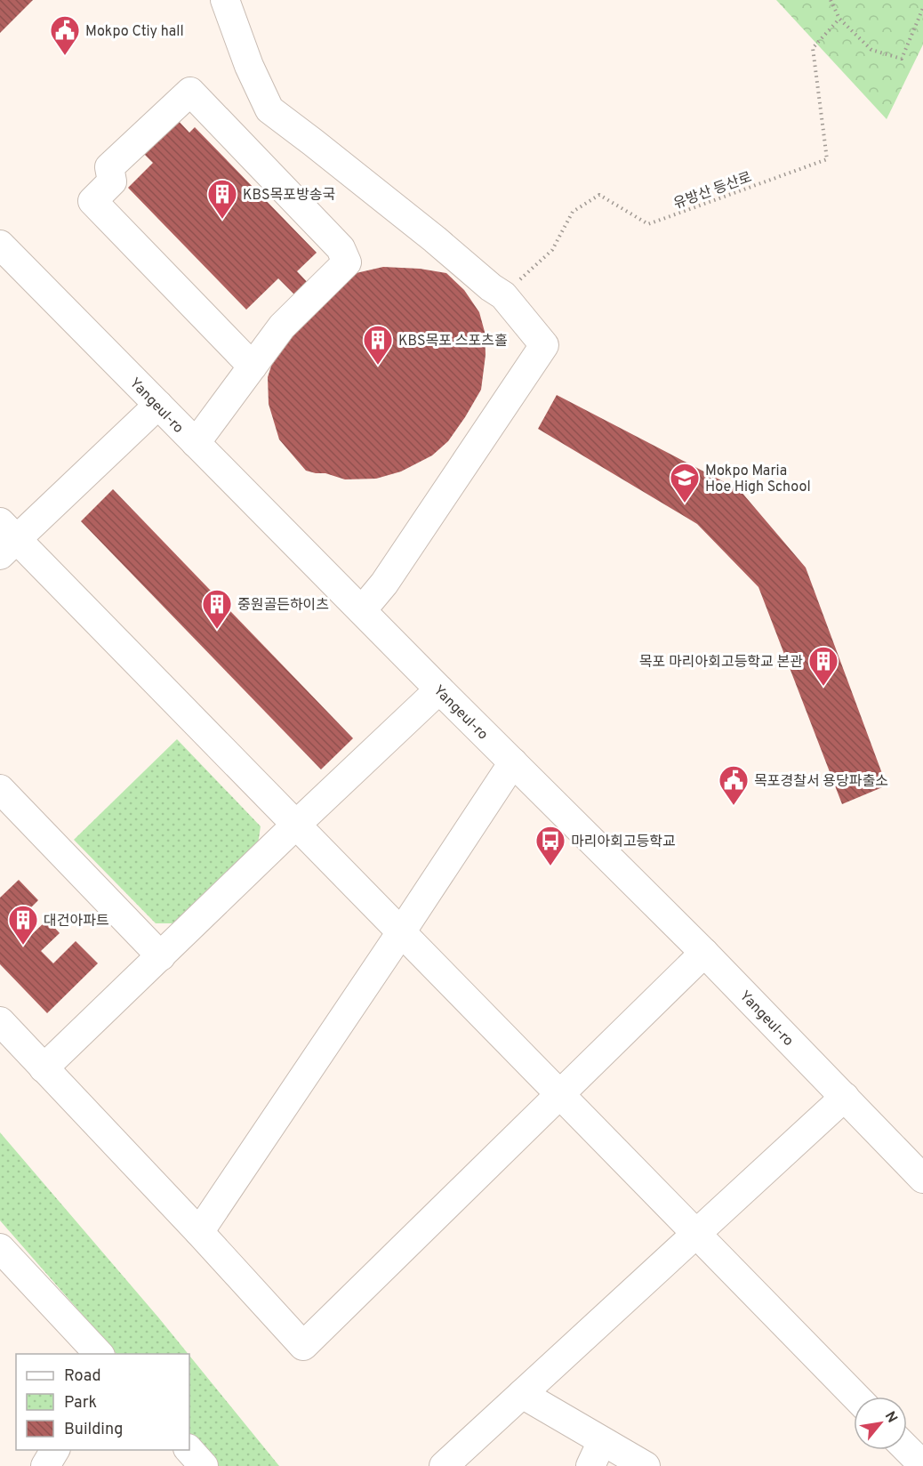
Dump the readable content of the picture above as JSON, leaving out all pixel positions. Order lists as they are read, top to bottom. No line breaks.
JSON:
{"streets":{"street":["Yangeul-ro"],"path":["유방산 등산로"]},"places":{"public building":["Mokpo Ctiy hall","목포경찰서 용당파출소"],"building":["KBS목포방송국","KBS목포 스포츠홀","중원골든하이츠","목포 마리아회고등학교 본관","대건아파트"],"school or university":["Mokpo Maria Hoe High School"],"bus stop":["마리아회고등학교"]},"legend":["Road","Park","Building"],"north":"top right"}
